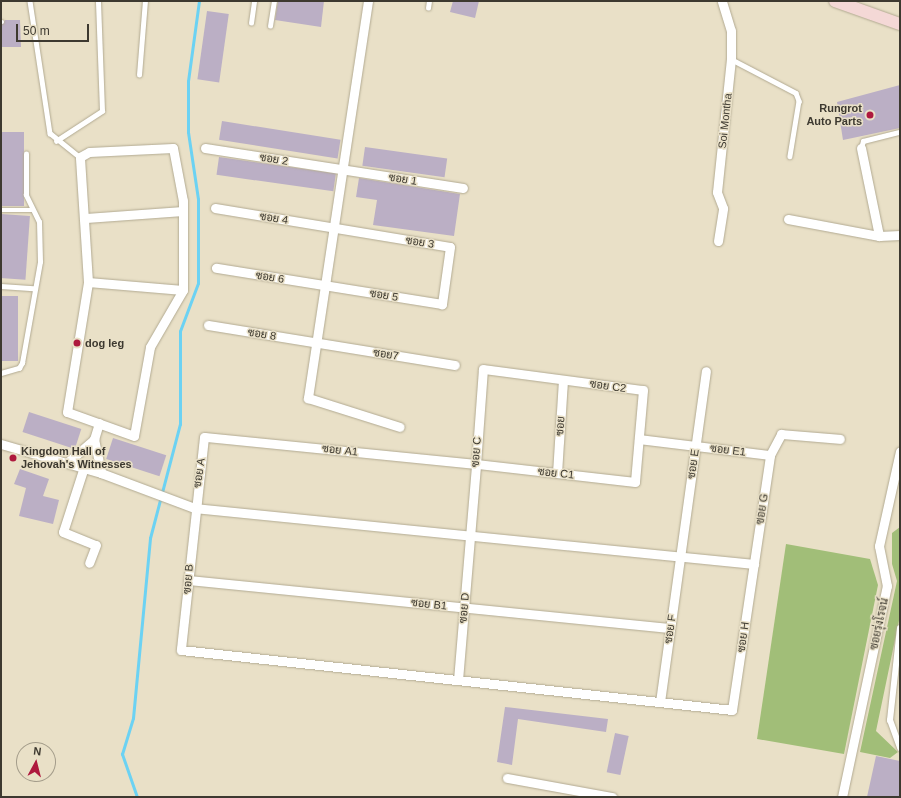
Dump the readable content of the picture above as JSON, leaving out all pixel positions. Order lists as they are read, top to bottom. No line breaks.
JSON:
{"streets":{"street":["Soi Montha","ซอย 2","ซอย 1","ซอย 4","ซอย 3","ซอย 6","ซอย 5","ซอย 8","ซอย7","ซอย C2","ซอย","ซอย A1","ซอย E1","ซอย C","ซอย E","ซอย A","ซอย C1","ซอย G","ซอย B","ซอย B1","ซอย D","ซอยรุ่งโรจน์","ซอย F","ซอย H"]},"crossings":[["ซอย 2","ซอย 1"],["ซอย 4","ซอย 3"],["ซอย 3","ซอย 5"],["ซอย 6","ซอย 5"],["ซอย 8","ซอย7"],["ซอย C2","ซอย"],["ซอย C2","ซอย E1"],["ซอย C2","ซอย C"],["ซอย C2","ซอย C1"],["ซอย","ซอย C1"],["ซอย A1","ซอย C"],["ซอย A1","ซอย A"],["ซอย A1","ซอย C1"],["ซอย E1","ซอย E"],["ซอย E1","ซอย G"],["ซอย C","ซอย C1"],["ซอย C","ซอย D"],["ซอย E","ซอย F"],["ซอย A","ซอย B"],["ซอย G","ซอย H"],["ซอย B","ซอย B1"],["ซอย B","ซอย D"],["ซอย B1","ซอย D"],["ซอย B1","ซอย F"],["ซอย F","ซอย H"]],"places":["Rungrot Auto Parts","dog leg","Kingdom Hall of Jehovah's Witnesses"],"scale_bar":"50 m","north":"top"}
